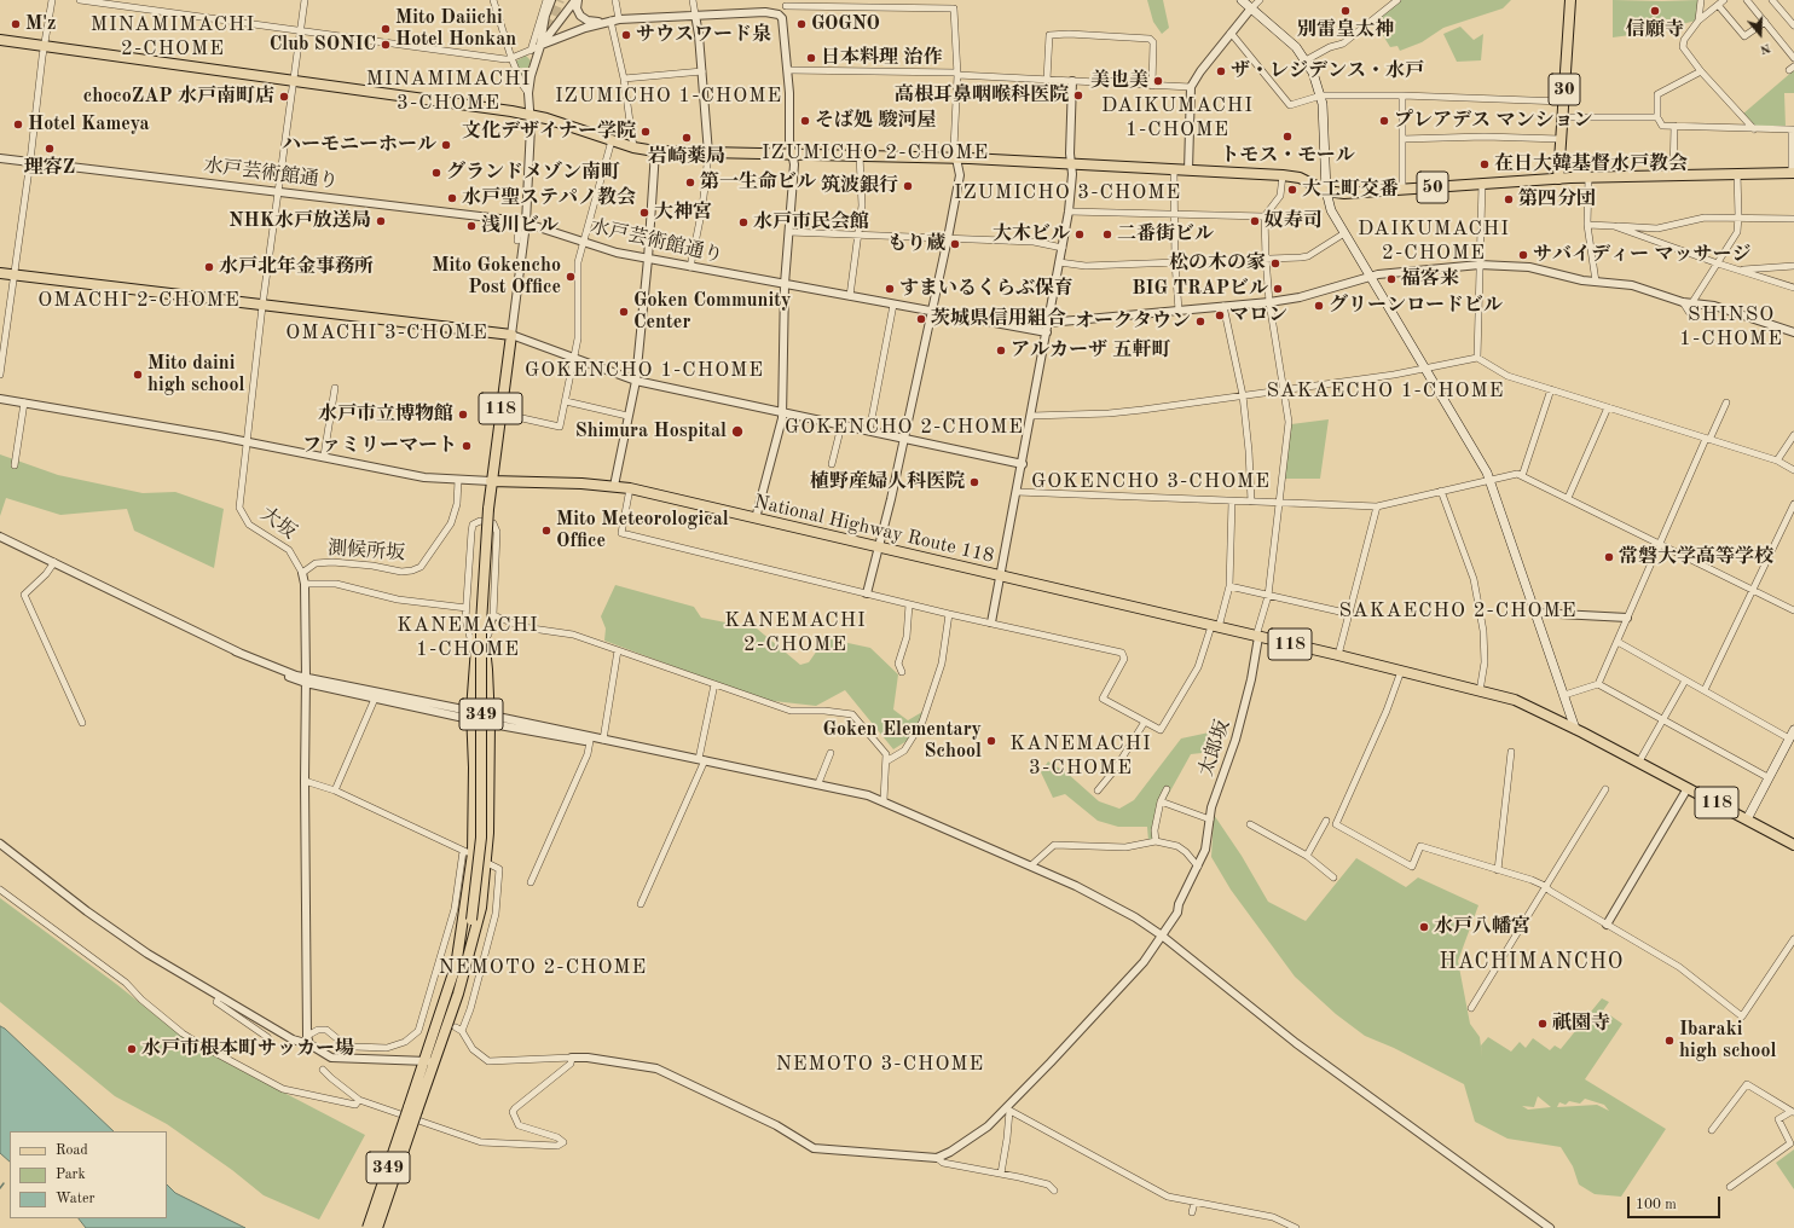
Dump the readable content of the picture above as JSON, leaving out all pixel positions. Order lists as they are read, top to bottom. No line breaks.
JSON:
{"streets":{"main road":["30","50","118","National Highway Route 118","349"],"street":["水戸芸術館通り","大坂","測候所坂","太郎坂"]},"crossings":[["30","50"],["水戸芸術館通り","大坂"],["50","大坂"],["118","National Highway Route 118"],["118","349"],["大坂","測候所坂"],["National Highway Route 118","349"],["National Highway Route 118","太郎坂"]],"districts":["MINAMIMACHI 2-CHOME","MINAMIMACHI 3-CHOME","IZUMICHO 1-CHOME","DAIKUMACHI 1-CHOME","IZUMICHO 2-CHOME","IZUMICHO 3-CHOME","DAIKUMACHI 2-CHOME","OMACHI 2-CHOME","SHINSO 1-CHOME","OMACHI 3-CHOME","GOKENCHO 1-CHOME","SAKAECHO 1-CHOME","GOKENCHO 2-CHOME","GOKENCHO 3-CHOME","SAKAECHO 2-CHOME","KANEMACHI 2-CHOME","KANEMACHI 1-CHOME","KANEMACHI 3-CHOME","HACHIMANCHO","NEMOTO 2-CHOME","NEMOTO 3-CHOME"],"places":["別雷皇太神","信願寺","M'z","GOGNO","Mito Daiichi Hotel Honkan","サウスワード泉","Club SONIC","日本料理 治作","ザ・レジデンス・水戸","美也美","高根耳鼻咽喉科医院","chocoZAP 水戸南町店","そば処 駿河屋","プレアデス マンション","Hotel Kameya","文化デザイナー学院","トモス・モール","岩崎薬局","ハーモニーホール","理容Z","在日大韓基督水戸教会","グランドメゾン南町","第一生命ビル","筑波銀行","大工町交番","水戸聖ステパノ教会","第四分団","大神宮","NHK水戸放送局","奴寿司","水戸市民会館","浅川ビル","大木ビル","二番街ビル","もり蔵","サバイディー マッサージ","松の木の家","水戸北年金事務所","Mito Gokencho Post Office","福客来","すまいるくらぶ保育","BIG TRAPビル","グリーンロードビル","Goken Community Center","マロン","茨城県信用組合","オークタウン","アルカーザ 五軒町","Mito daini high school","水戸市立博物館","Shimura Hospital","ファミリーマート","植野産婦人科医院","Mito Meteorological Office","常磐大学高等学校","Goken Elementary School","水戸八幡宮","祇園寺","Ibaraki high school","水戸市根本町サッカー場"],"legend":["Road","Park","Water"],"scale_bar":"100 m","north":"bottom"}
